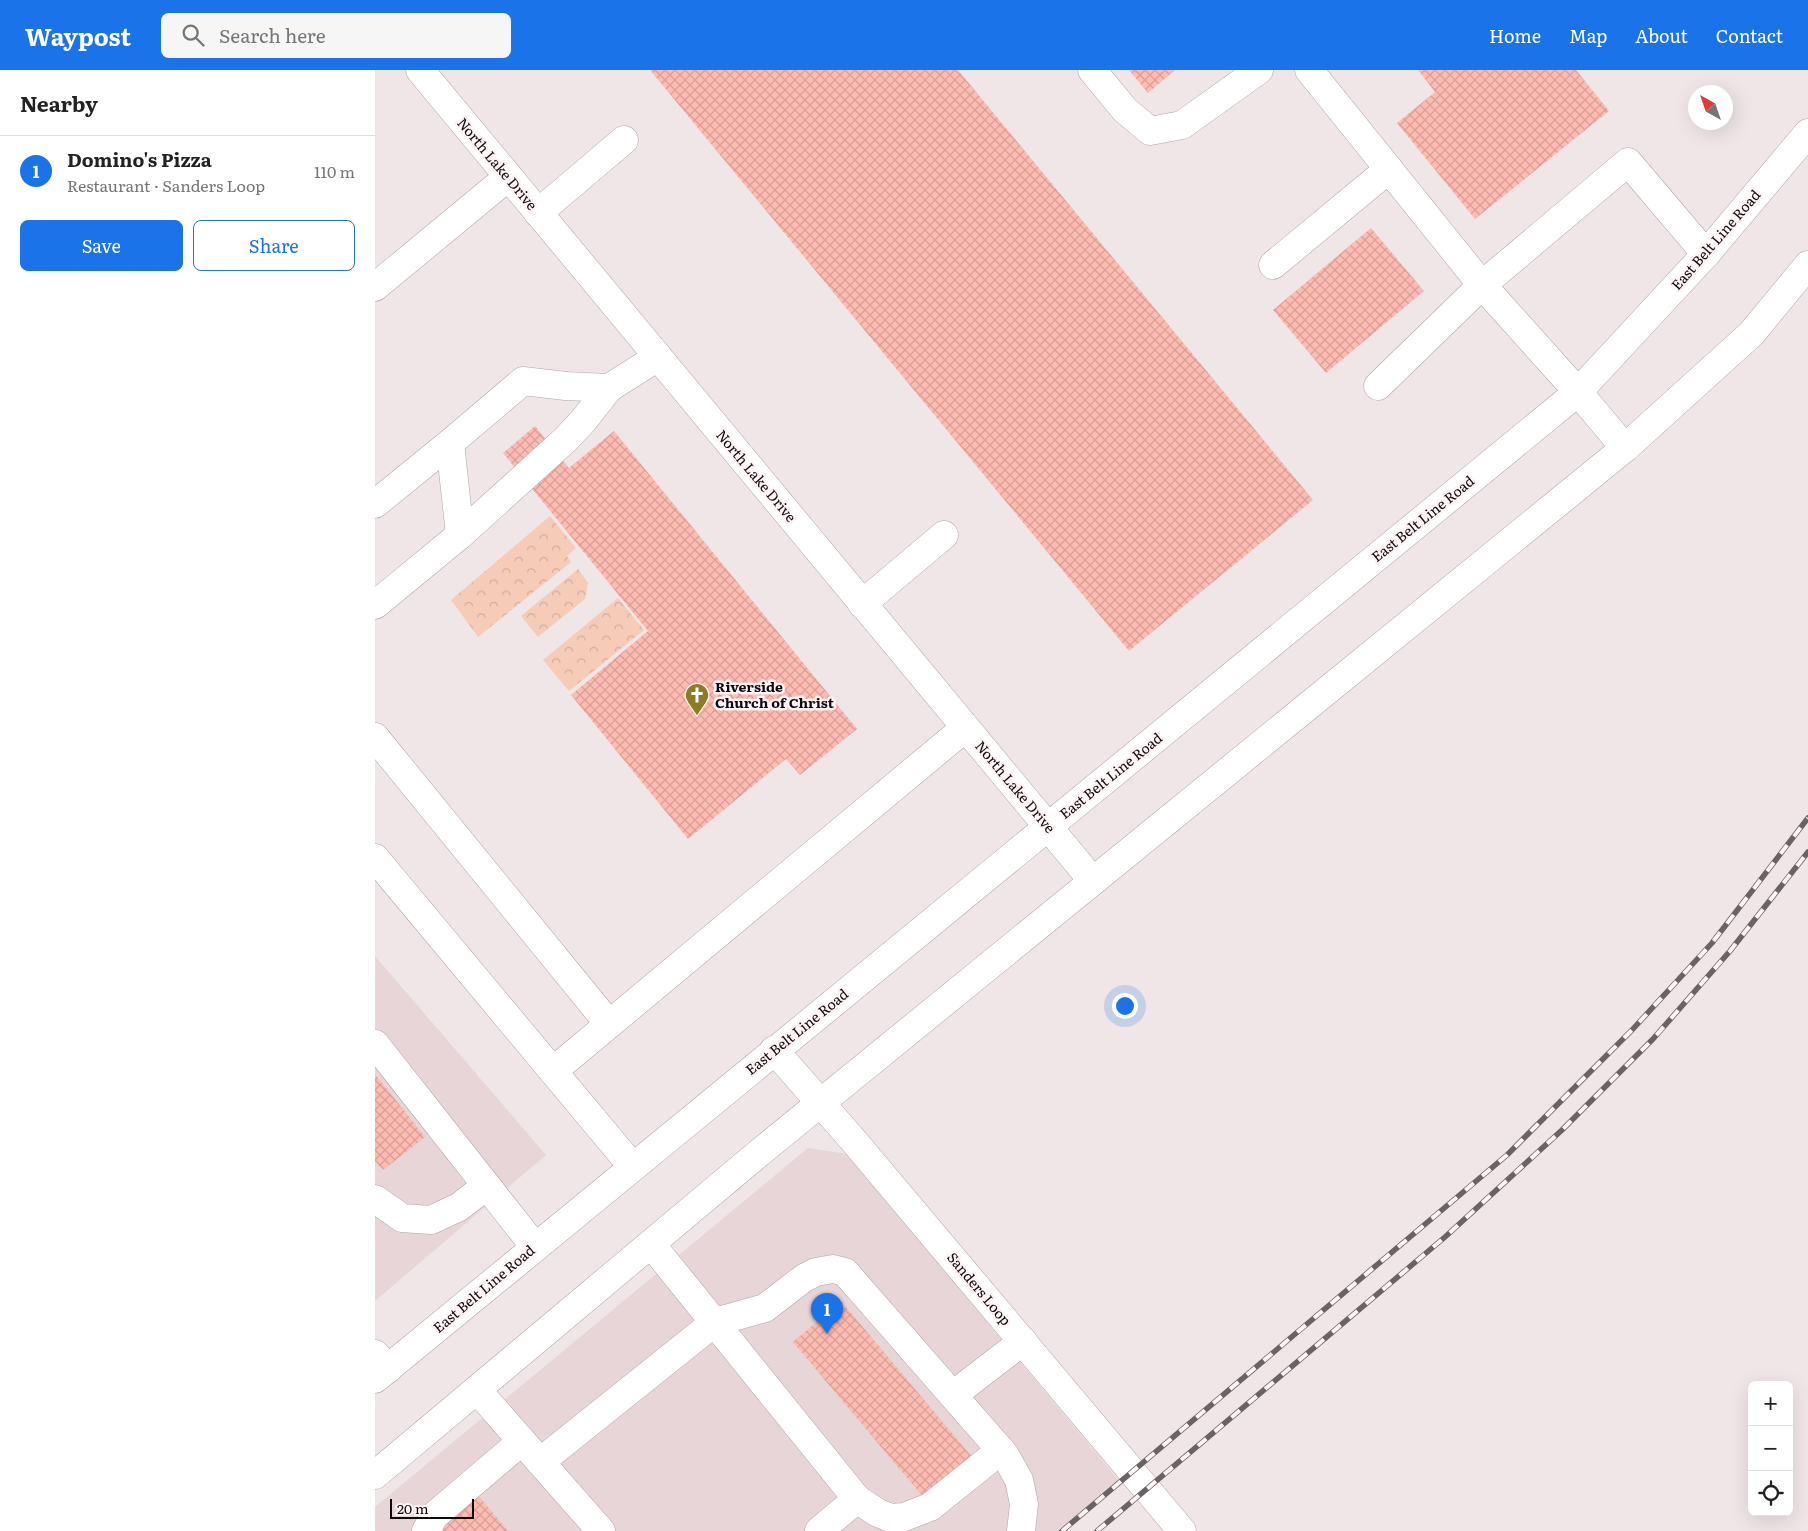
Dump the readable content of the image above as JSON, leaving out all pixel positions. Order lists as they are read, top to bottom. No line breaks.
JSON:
{"streets":{"main road":["North Lake Drive","East Belt Line Road","Sanders Loop"]},"crossings":[["North Lake Drive","East Belt Line Road"],["East Belt Line Road","Sanders Loop"]],"places":{"church":["Riverside Church of Christ"]},"scale_bar":"20 m","north":"top left","page":{"header":"Waypost","search":"Search here","nav":["Home","Map","About","Contact"],"heading":"Nearby","list":[{"mark":"1","name":"Domino's Pizza","note":"Restaurant · Sanders Loop","value":"110 m"}],"buttons":["Save","Share"],"pins":"1","map_buttons":["+","−"],"scale":"20 m"}}
